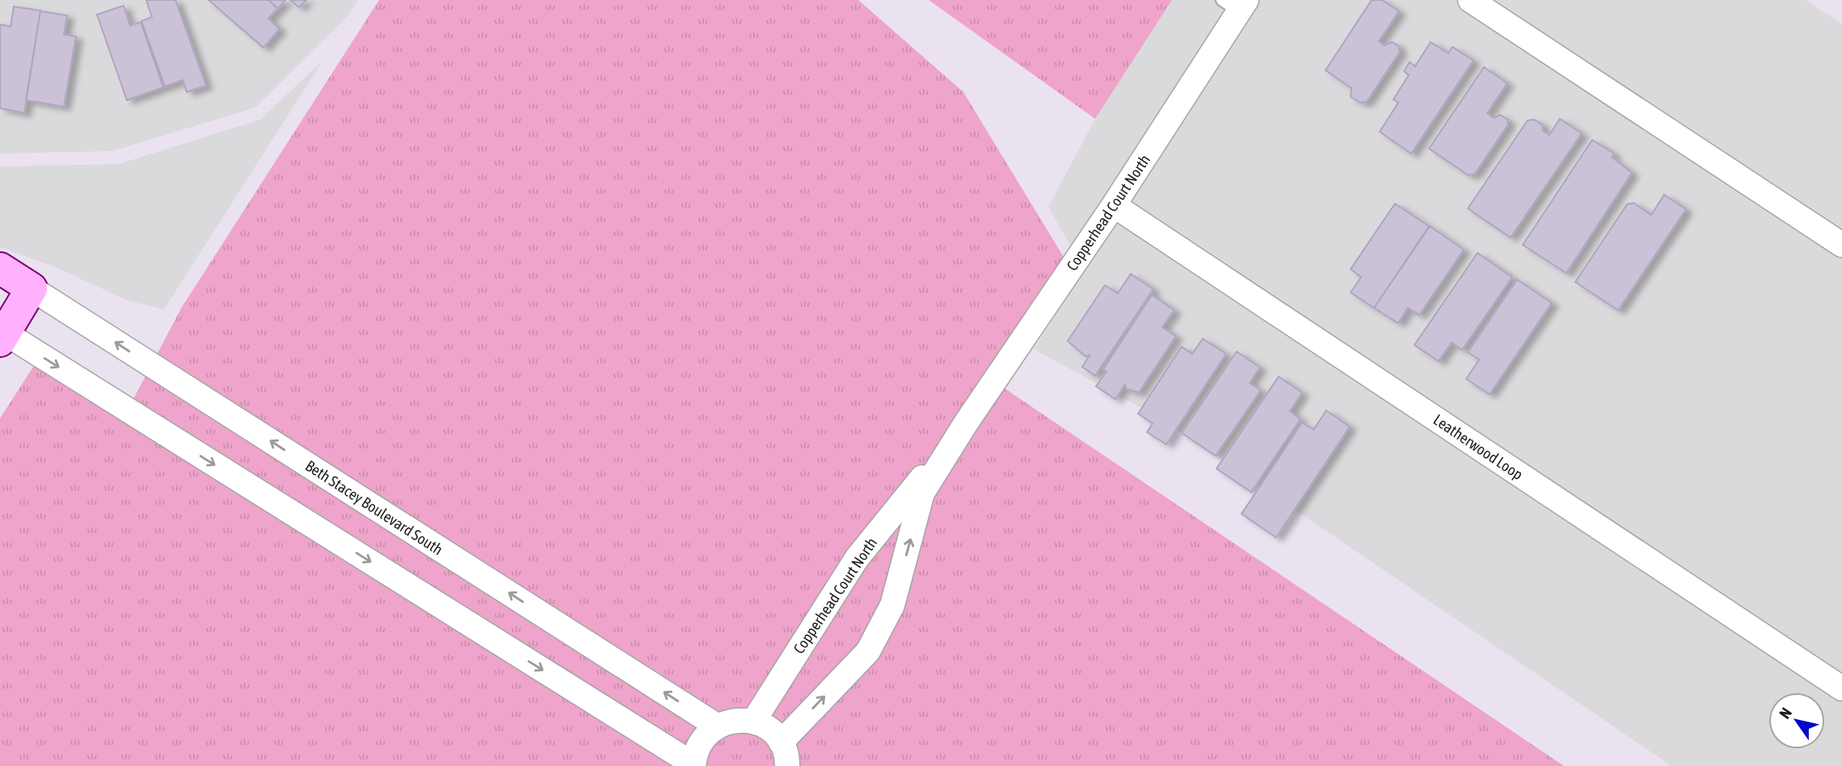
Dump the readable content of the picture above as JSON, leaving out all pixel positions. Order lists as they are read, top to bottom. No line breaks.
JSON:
{"streets":{"street":["Copperhead Court North","Leatherwood Loop","Beth Stacey Boulevard South"]},"crossings":[["Copperhead Court North","Leatherwood Loop"]],"north":"top left"}
